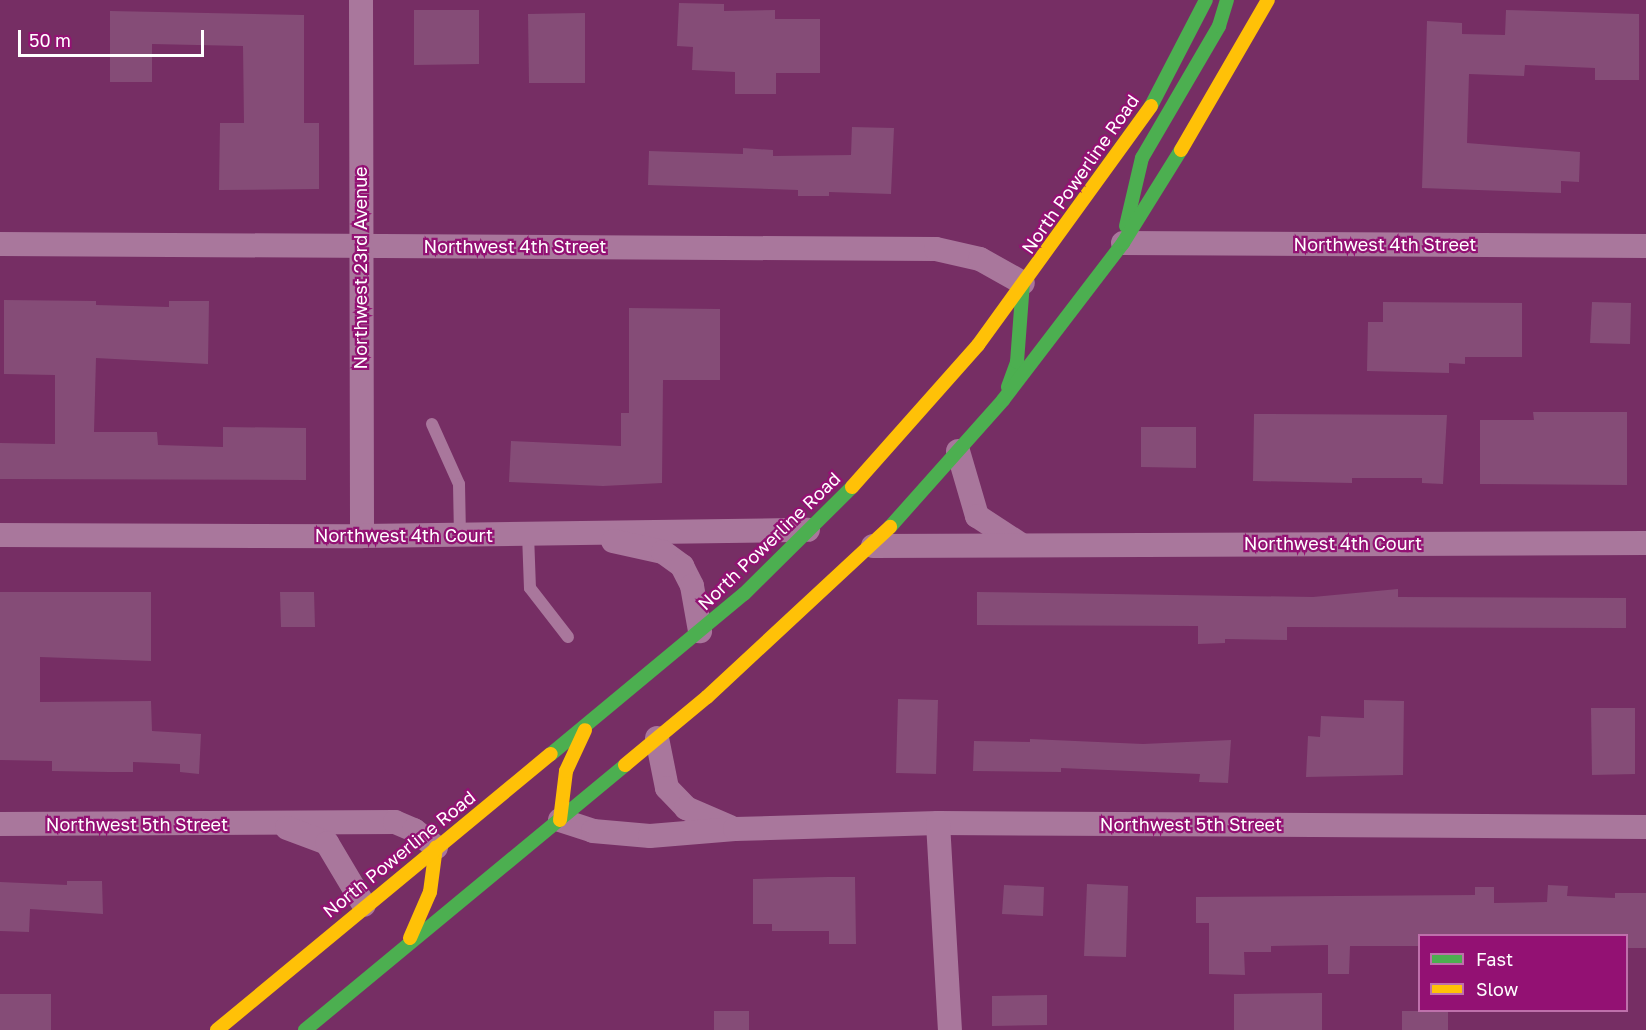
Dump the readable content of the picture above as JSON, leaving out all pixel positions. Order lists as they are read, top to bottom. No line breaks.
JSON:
{"streets":{"main road":["North Powerline Road"],"street":["Northwest 4th Street","Northwest 23rd Avenue","Northwest 4th Court","Northwest 5th Street"]},"crossings":[["North Powerline Road","Northwest 4th Street"],["North Powerline Road","Northwest 4th Court"],["North Powerline Road","Northwest 5th Street"],["Northwest 4th Street","Northwest 23rd Avenue"],["Northwest 23rd Avenue","Northwest 4th Court"]],"legend":["Fast","Slow"],"scale_bar":"50 m"}
